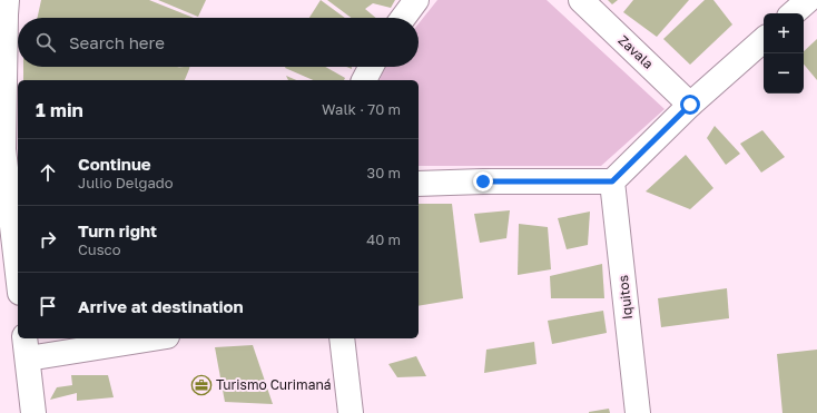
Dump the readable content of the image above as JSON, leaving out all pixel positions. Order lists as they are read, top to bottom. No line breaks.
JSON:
{"streets":{"street":["Zavala","Iquitos"]},"places":{"office":["Turismo Curimaná"]},"page":{"map_buttons":["+","−"],"search":"Search here","heading":["1 min","Walk · 70 m"],"list":[["Continue","Julio Delgado","30 m"],["Turn right","Cusco","40 m"],"Arrive at destination"]}}
